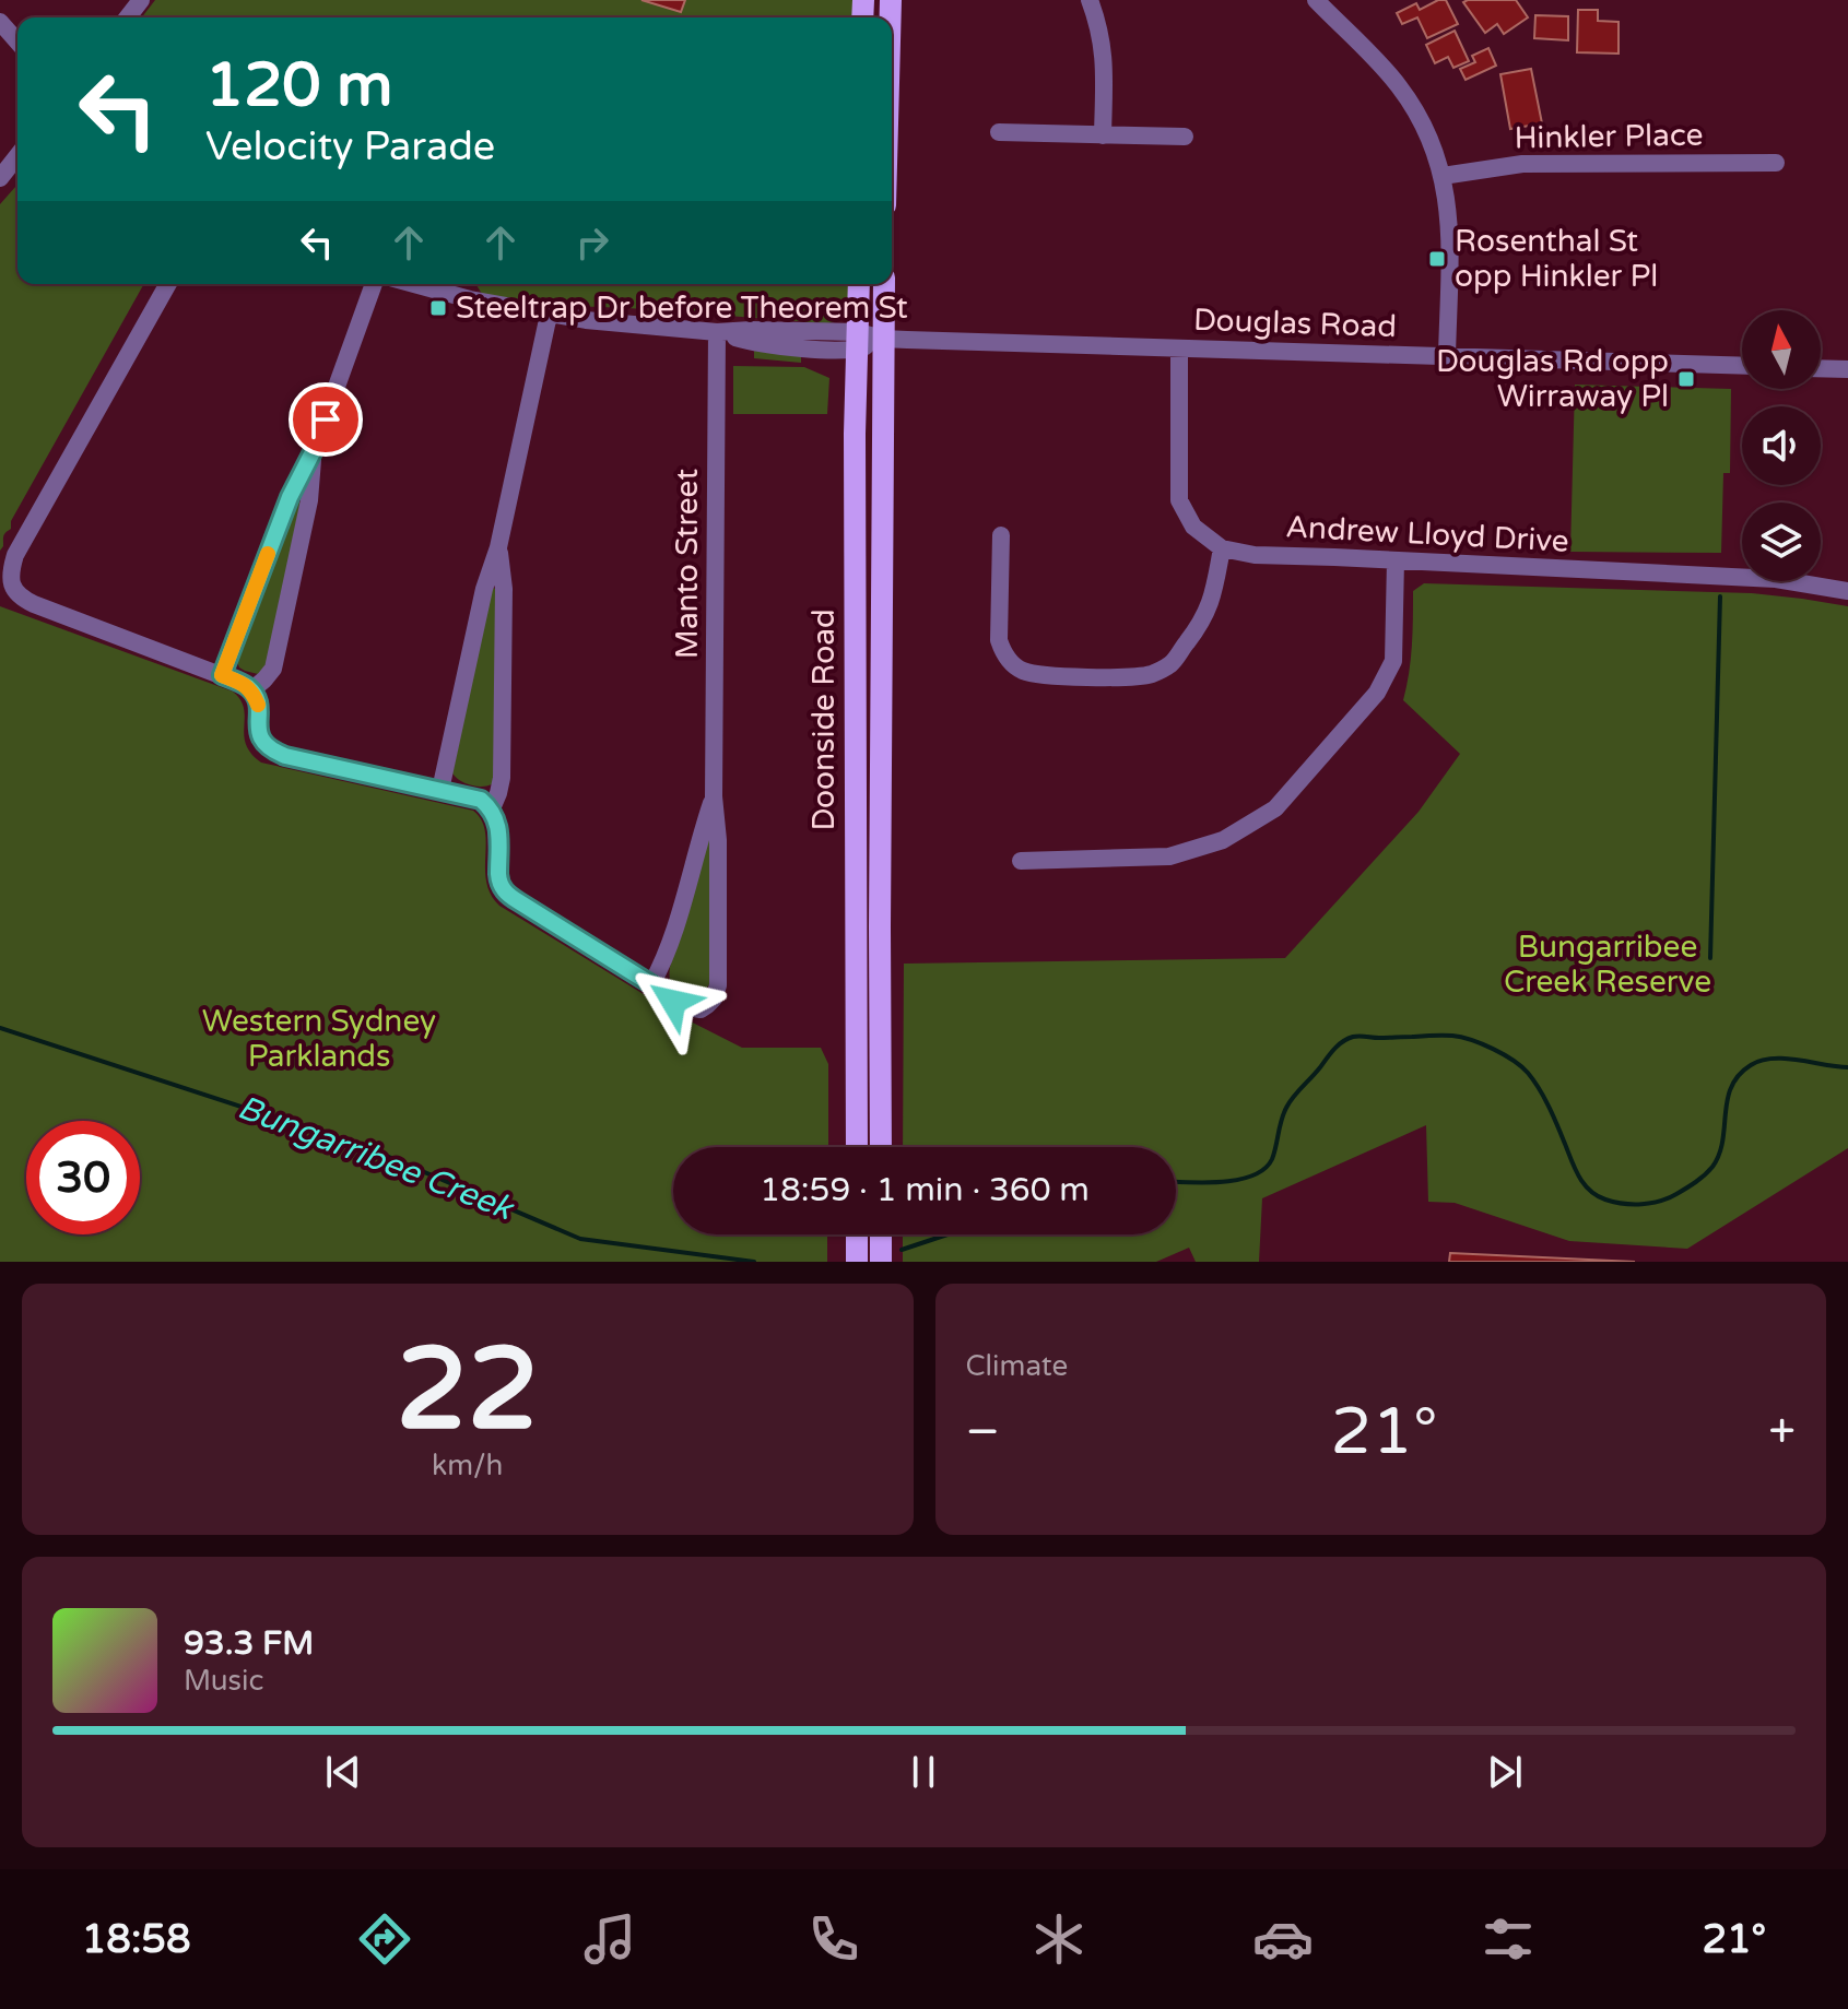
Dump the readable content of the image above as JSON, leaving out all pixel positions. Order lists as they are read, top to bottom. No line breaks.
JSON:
{"streets":{"main road":["Doonside Road"],"street":["Hinkler Place","Douglas Road","Andrew Lloyd Drive","Manto Street"]},"crossings":[["Douglas Road","Manto Street"],["Douglas Road","Doonside Road"]],"water":["Bungarribee Creek"],"parks":["Bungarribee Creek Reserve","Western Sydney Parklands"],"places":{"transit":["Rosenthal St opp Hinkler Pl","Steeltrap Dr before Theorem St","Douglas Rd opp Wirraway Pl"]},"north":"top","page":{"turn":["120 m","Velocity Parade"],"limit":"30","trip":"18:59 · 1 min · 360 m","tile":[["22","km/h"],"Climate"],"heat":["−","21°","+"],"song":["93.3 FM","Music"],"tabs":["18:58","21°"]}}
